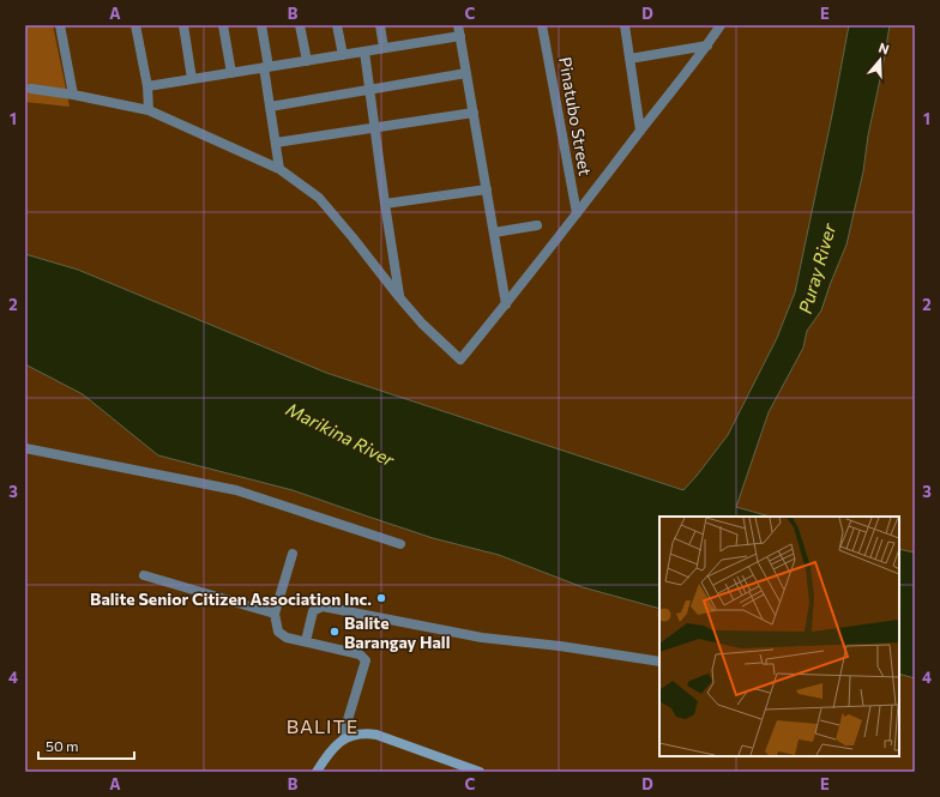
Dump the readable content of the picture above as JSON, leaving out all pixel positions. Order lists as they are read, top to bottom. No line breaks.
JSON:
{"streets":{"street":["Pinatubo Street"]},"districts":["BALITE"],"water":["Puray River","Marikina River"],"places":["Balite Senior Citizen Association Inc.","Balite Barangay Hall"],"scale_bar":"50 m","north":"top","grid":{"columns":["A","B","C","D","E"],"rows":["1","2","3","4"]}}
